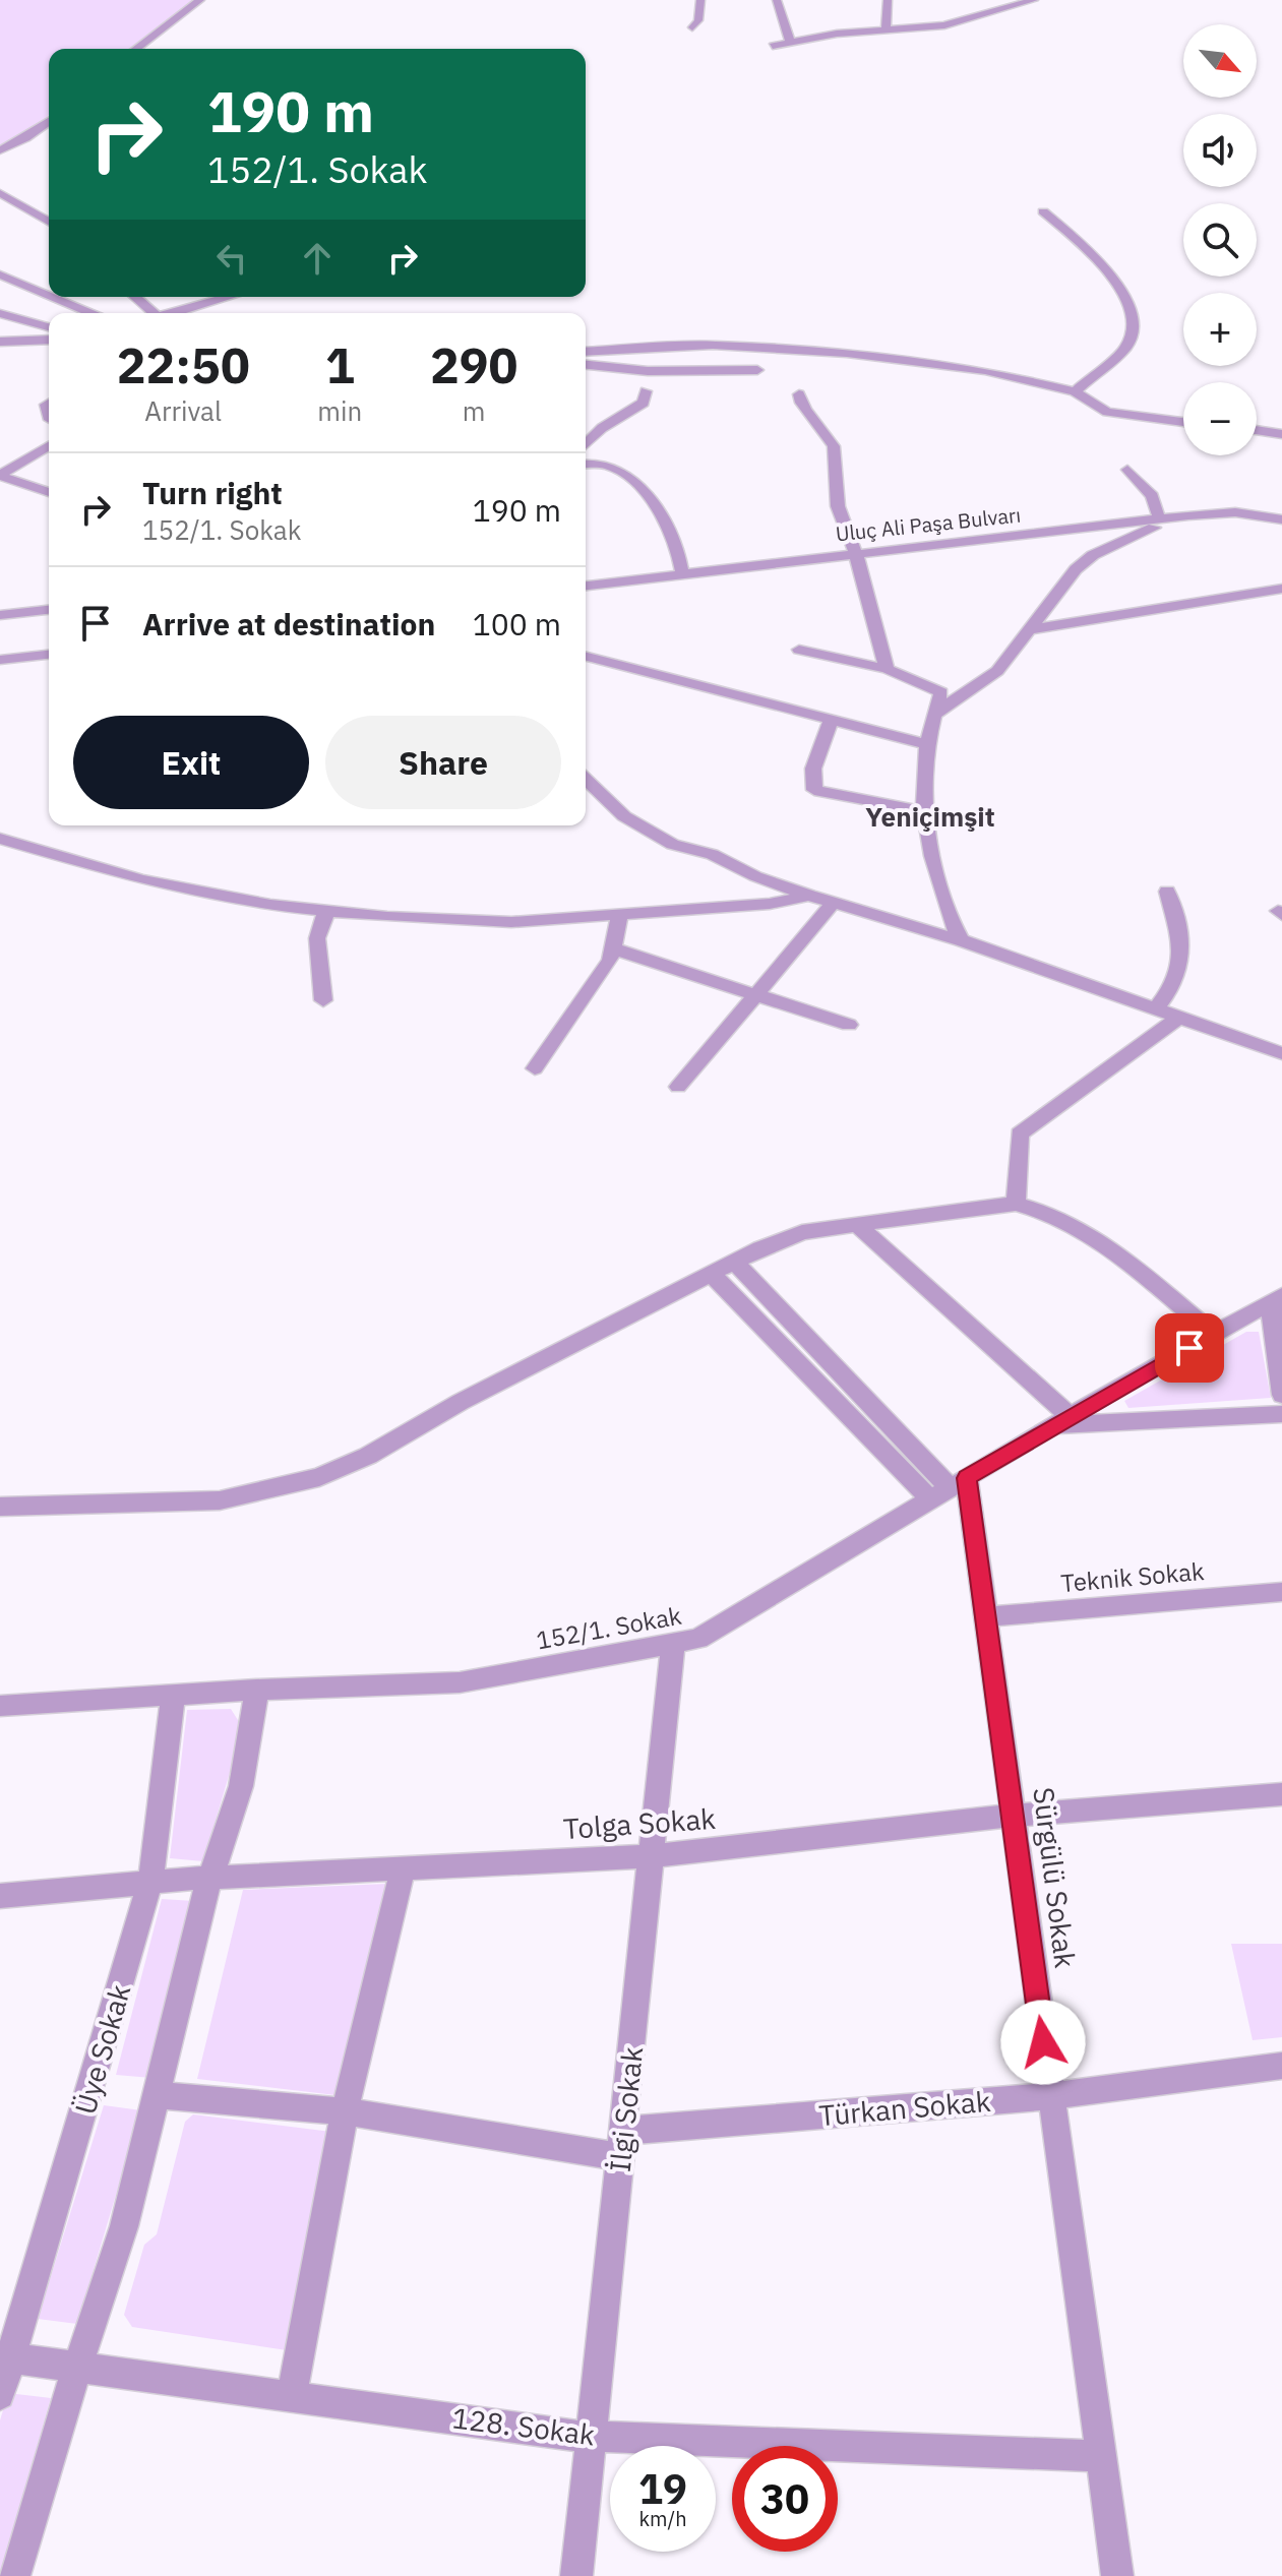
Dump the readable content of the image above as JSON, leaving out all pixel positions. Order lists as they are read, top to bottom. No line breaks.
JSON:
{"streets":{"street":["Uluç Ali Paşa Bulvarı","Teknik Sokak","152/1. Sokak","Tolga Sokak","Sürgülü Sokak","Üye Sokak","Türkan Sokak","İlgi Sokak","128. Sokak"]},"crossings":[["Teknik Sokak","Sürgülü Sokak"],["152/1. Sokak","Sürgülü Sokak"],["152/1. Sokak","Üye Sokak"],["152/1. Sokak","İlgi Sokak"],["Tolga Sokak","Sürgülü Sokak"],["Tolga Sokak","Üye Sokak"],["Tolga Sokak","İlgi Sokak"],["Sürgülü Sokak","Türkan Sokak"],["Sürgülü Sokak","128. Sokak"],["Üye Sokak","128. Sokak"],["Türkan Sokak","İlgi Sokak"],["İlgi Sokak","128. Sokak"]],"districts":["Yeniçimşit"],"north":"bottom right","page":{"map_buttons":["+","−"],"turn":["190 m","152/1. Sokak"],"eta":["22:50","Arrival","1","min","290","m"],"list":[{"name":"Turn right","note":"152/1. Sokak","value":"190 m"},{"name":"Arrive at destination","value":"100 m"}],"buttons":["Exit","Share"],"speed":"19 km/h","limit":"30"}}
